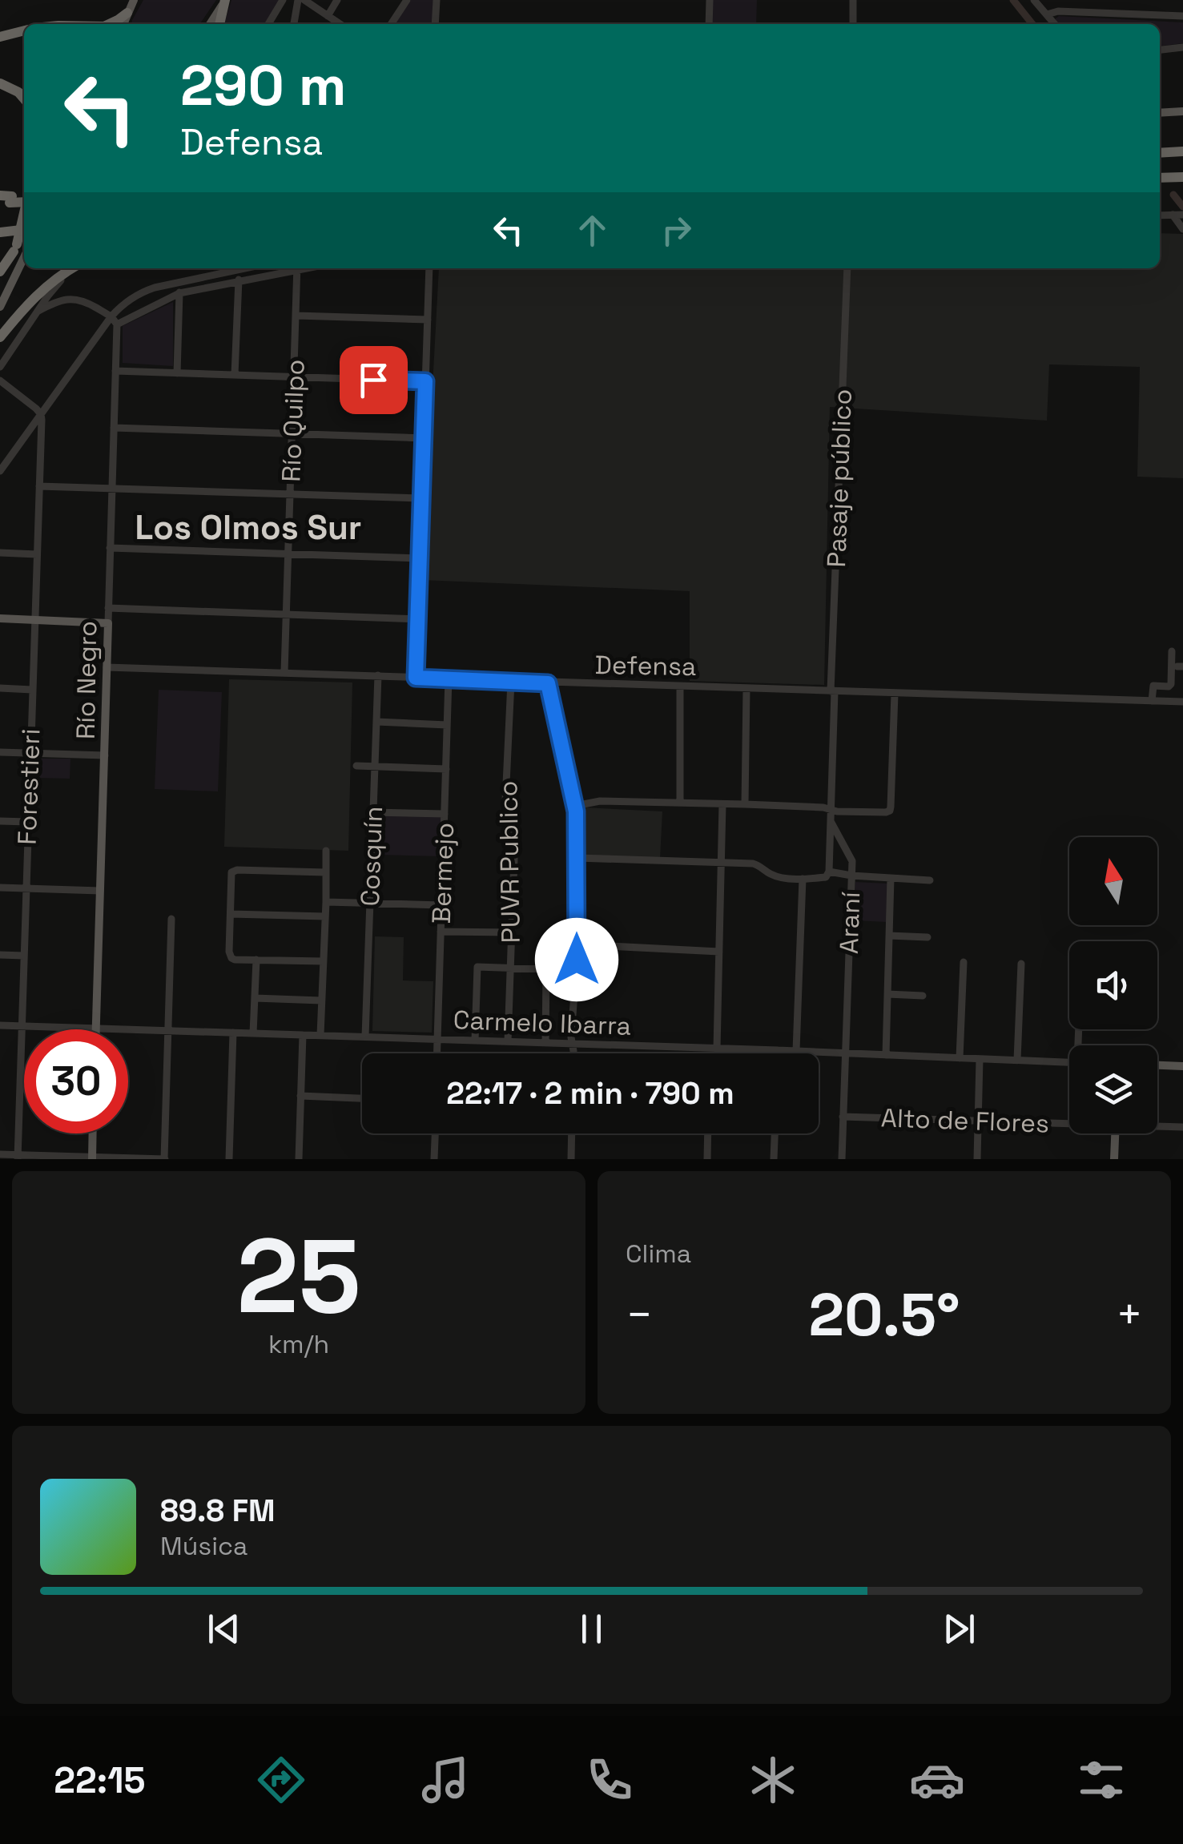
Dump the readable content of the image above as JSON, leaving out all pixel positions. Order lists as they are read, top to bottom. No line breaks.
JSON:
{"streets":{"main road":["Río Negro"],"street":["Río Quilpo","Pasaje público","Defensa","Forestieri","Cosquín","PUVR Publico","Bermejo","Araní","Carmelo Ibarra","Alto de Flores"]},"crossings":[["Río Quilpo","Defensa"],["Pasaje público","Defensa"],["Defensa","Río Negro"],["Defensa","Cosquín"],["Defensa","PUVR Publico"],["Defensa","Bermejo"],["Río Negro","Carmelo Ibarra"],["Forestieri","Carmelo Ibarra"],["Cosquín","Carmelo Ibarra"],["PUVR Publico","Carmelo Ibarra"],["Bermejo","Carmelo Ibarra"],["Araní","Carmelo Ibarra"],["Araní","Alto de Flores"]],"districts":["Los Olmos Sur"],"north":"top","page":{"turn":["290 m","Defensa"],"limit":"30","trip":"22:17 · 2 min · 790 m","tile":[["25","km/h"],"Clima"],"heat":["−","20.5°","+"],"song":["89.8 FM","Música"],"tabs":"22:15"}}
